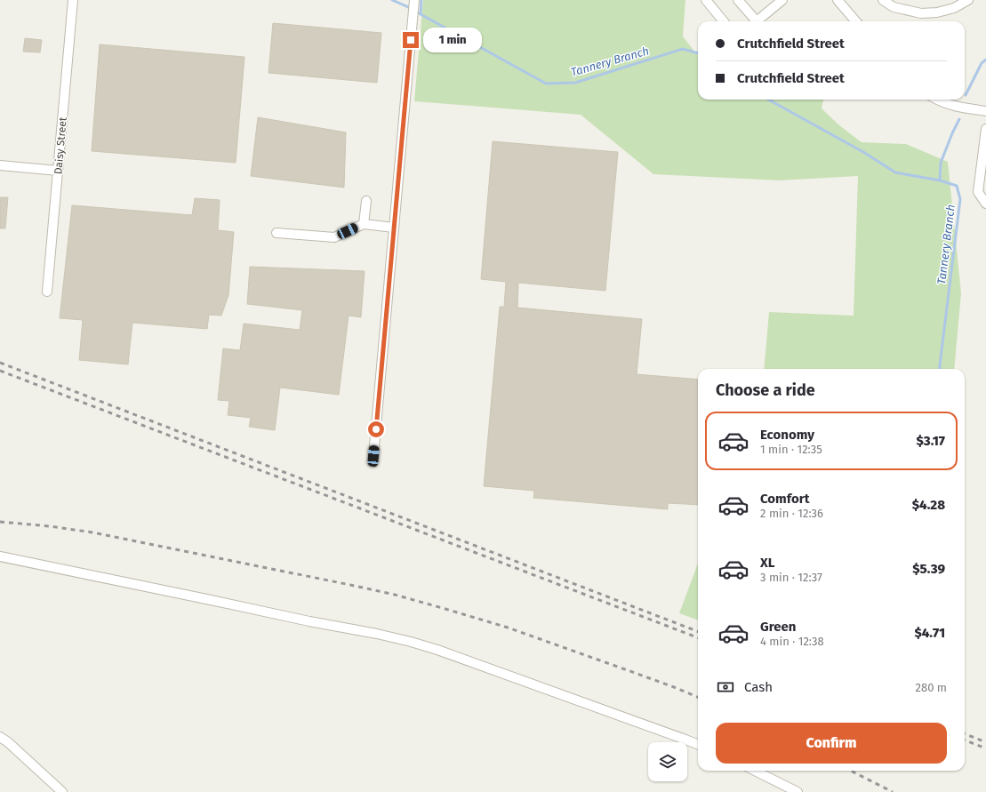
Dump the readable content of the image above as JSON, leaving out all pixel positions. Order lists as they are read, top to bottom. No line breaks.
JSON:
{"streets":{"street":["Daisy Street"]},"water":["Tannery Branch"],"page":{"banner":["Crutchfield Street","Crutchfield Street"],"bubble":"1 min","heading":"Choose a ride","list":[{"name":"Economy","note":"1 min · 12:35","value":"$3.17"},{"name":"Comfort","note":"2 min · 12:36","value":"$4.28"},{"name":"XL","note":"3 min · 12:37","value":"$5.39"},{"name":"Green","note":"4 min · 12:38","value":"$4.71"}],"pay":["Cash","280 m"],"buttons":"Confirm"}}
